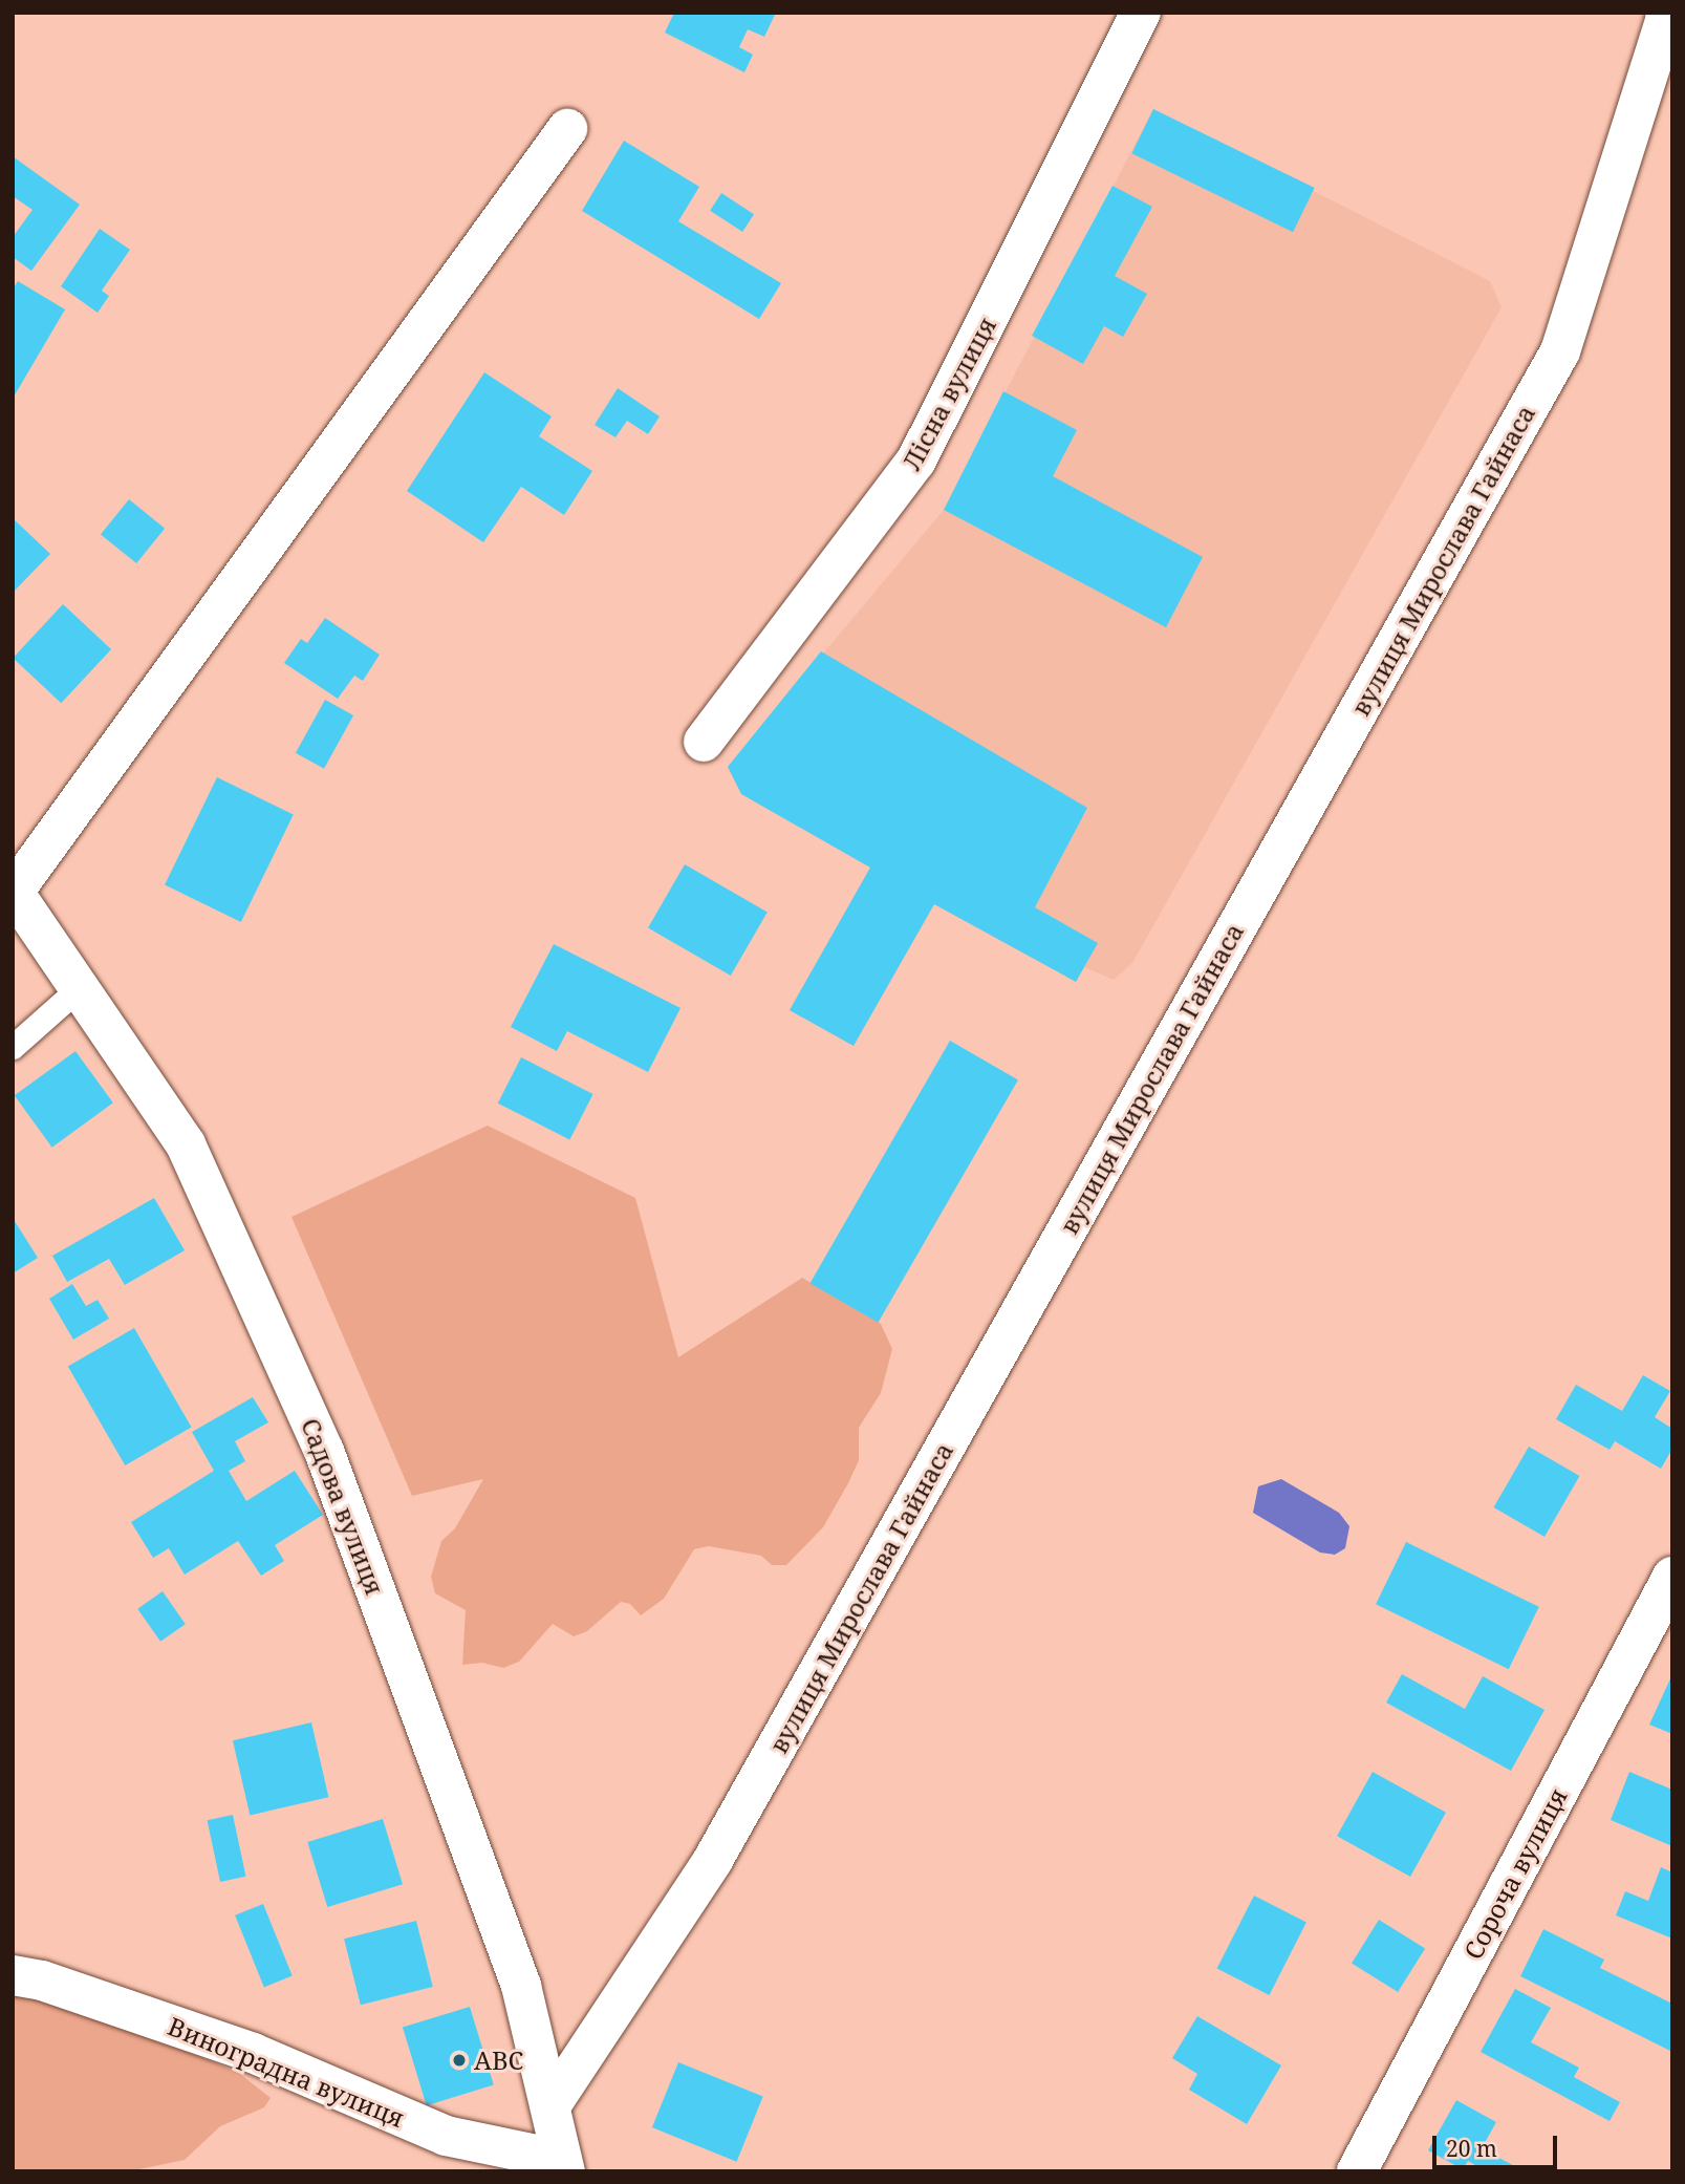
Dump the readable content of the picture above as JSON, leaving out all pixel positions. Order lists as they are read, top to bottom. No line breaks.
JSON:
{"streets":{"street":["Лісна вулиця","вулиця Мирослава Гайнаса","Садова вулиця","Сороча вулиця","Виноградна вулиця"]},"crossings":[["вулиця Мирослава Гайнаса","Садова вулиця"],["Садова вулиця","Виноградна вулиця"]],"places":["ABC"],"scale_bar":"20 m"}
